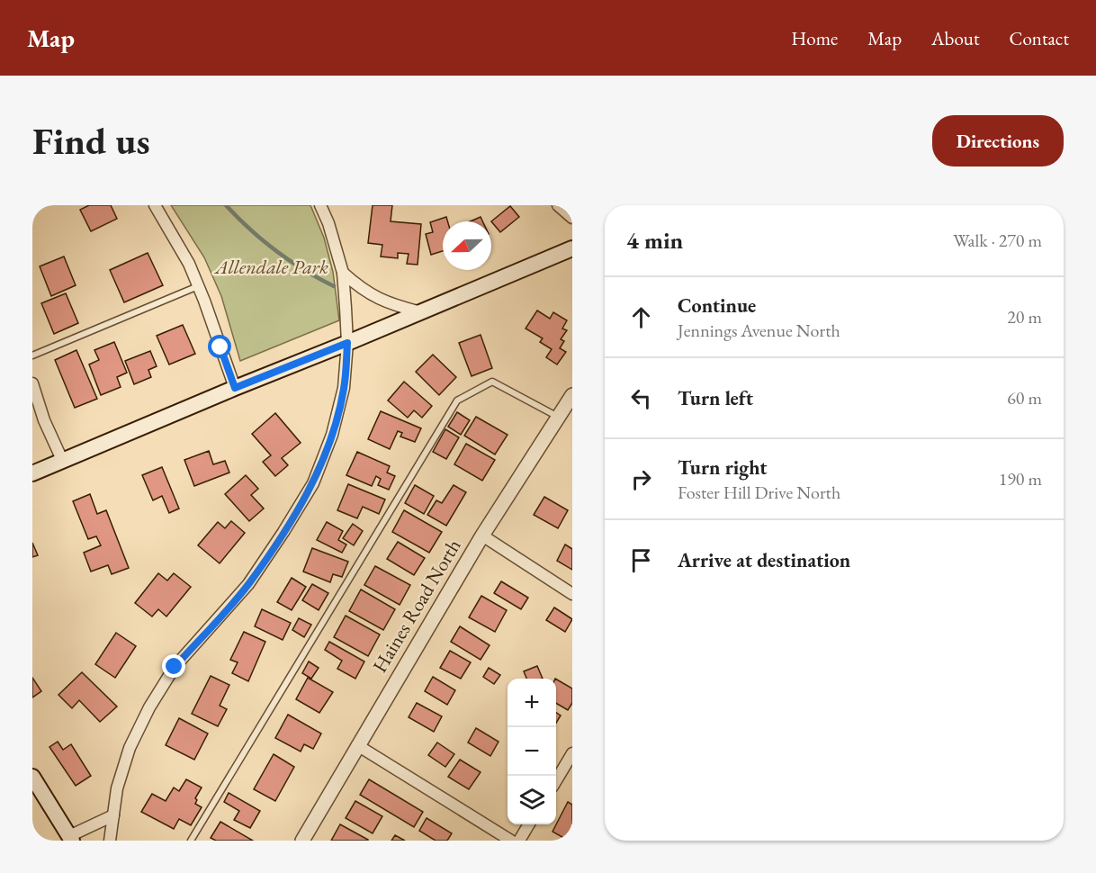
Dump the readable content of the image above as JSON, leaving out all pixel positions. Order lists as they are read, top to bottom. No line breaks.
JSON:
{"streets":{"street":["Haines Road North"]},"parks":["Allendale Park"],"north":"left","page":{"header":"Map","nav":["Home","Map","About","Contact"],"buttons":"Directions","title":"Find us","heading":["4 min","Walk · 270 m"],"list":[["Continue","Jennings Avenue North","20 m"],["Turn left","60 m"],["Turn right","Foster Hill Drive North","190 m"],"Arrive at destination"],"map_buttons":["+","−"]}}
